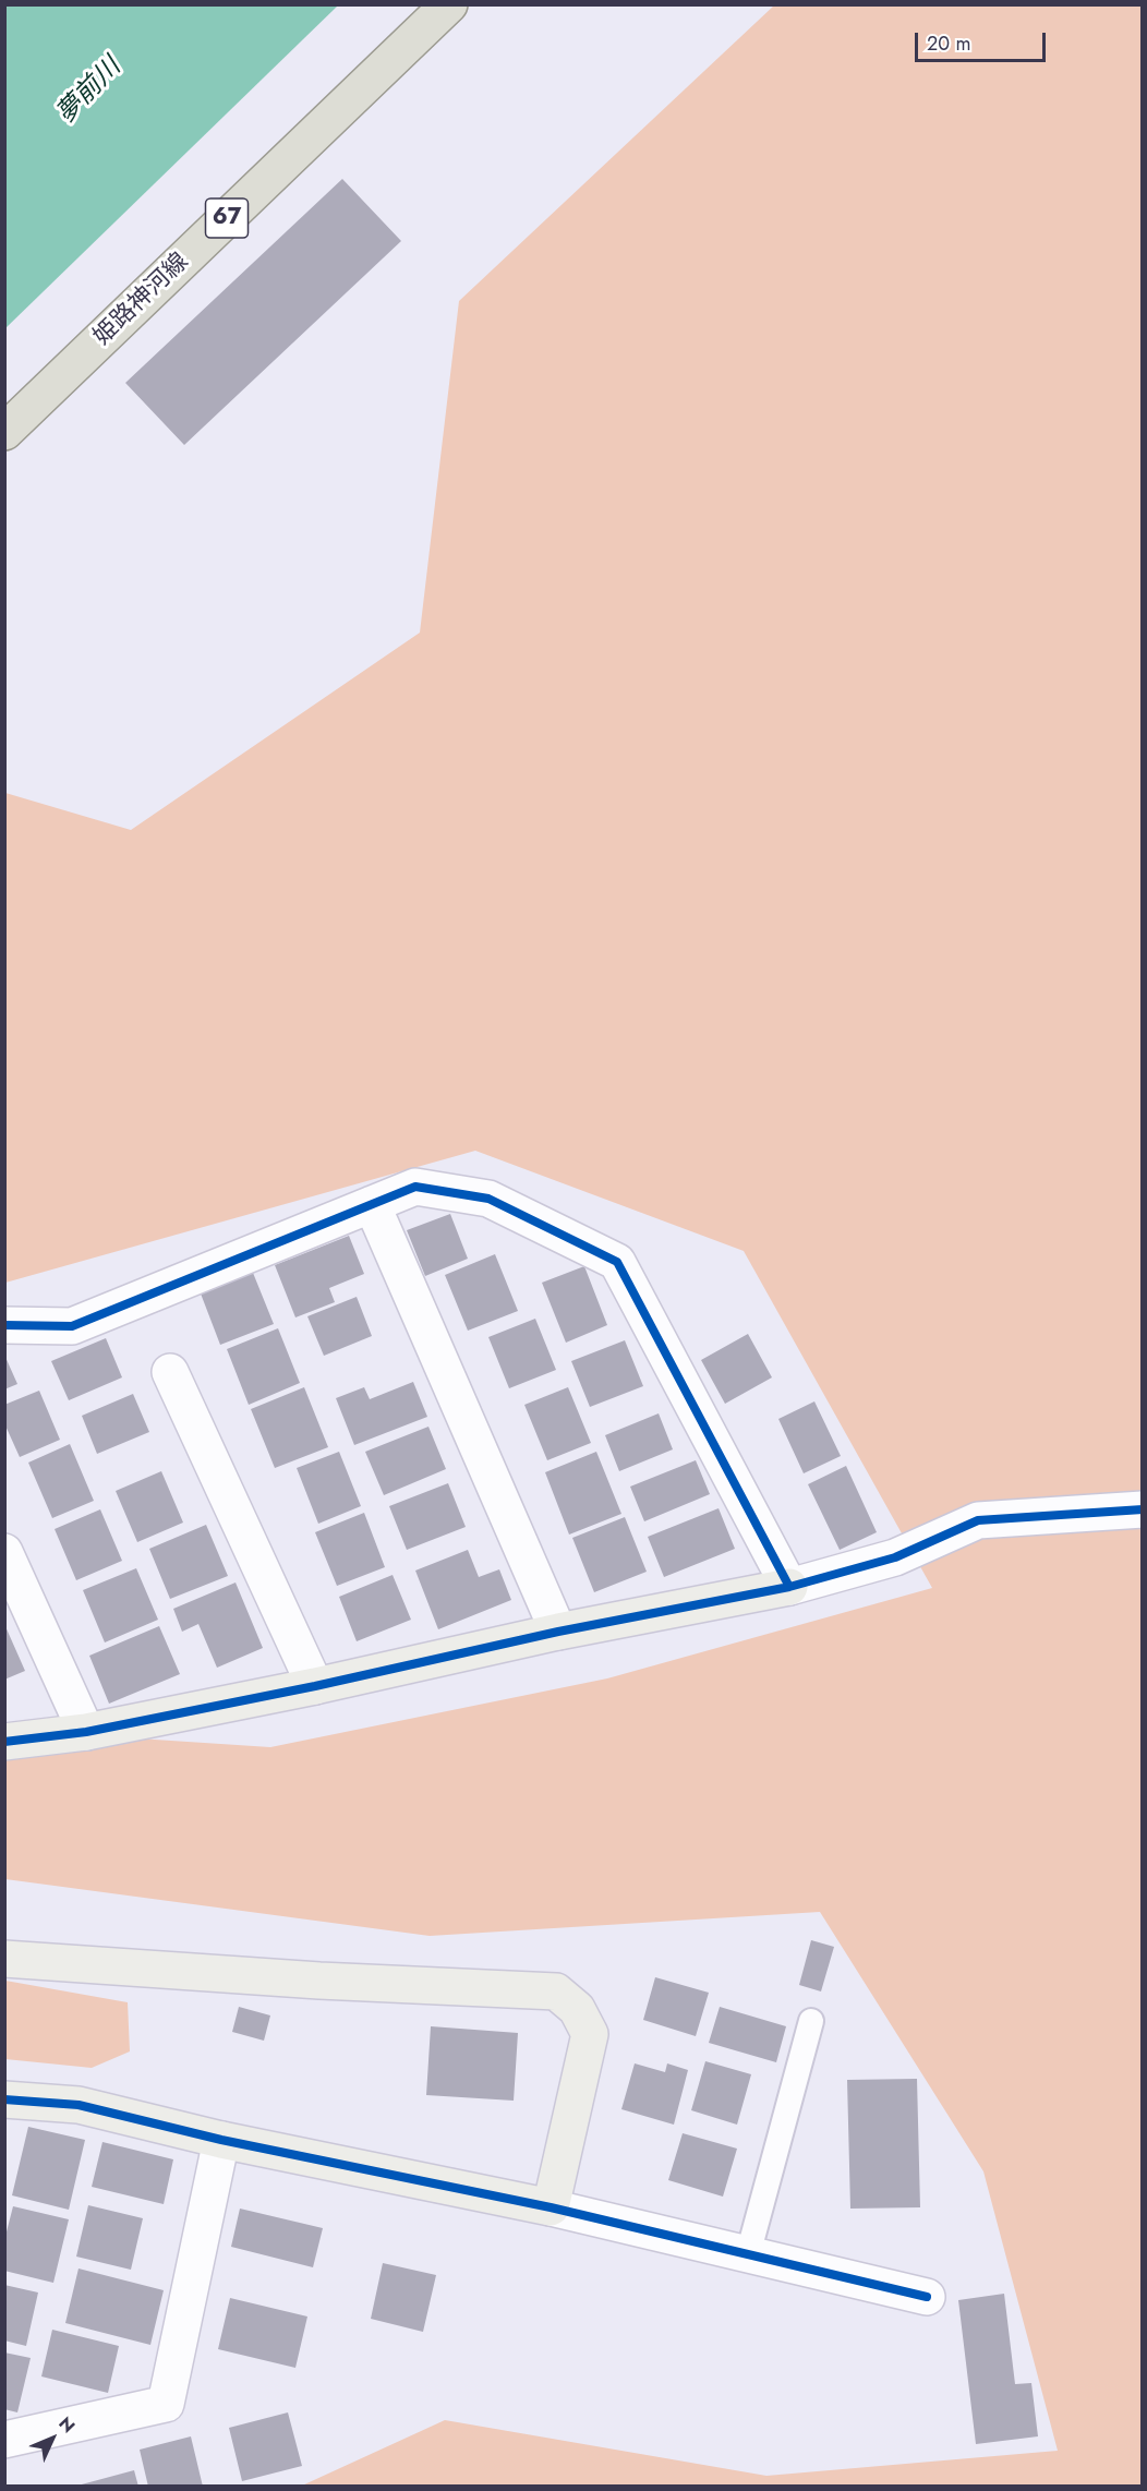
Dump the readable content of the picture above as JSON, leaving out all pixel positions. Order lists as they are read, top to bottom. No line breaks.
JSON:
{"streets":{"main road":["67","姫路神河線"]},"water":["夢前川"],"scale_bar":"20 m","north":"top right"}
